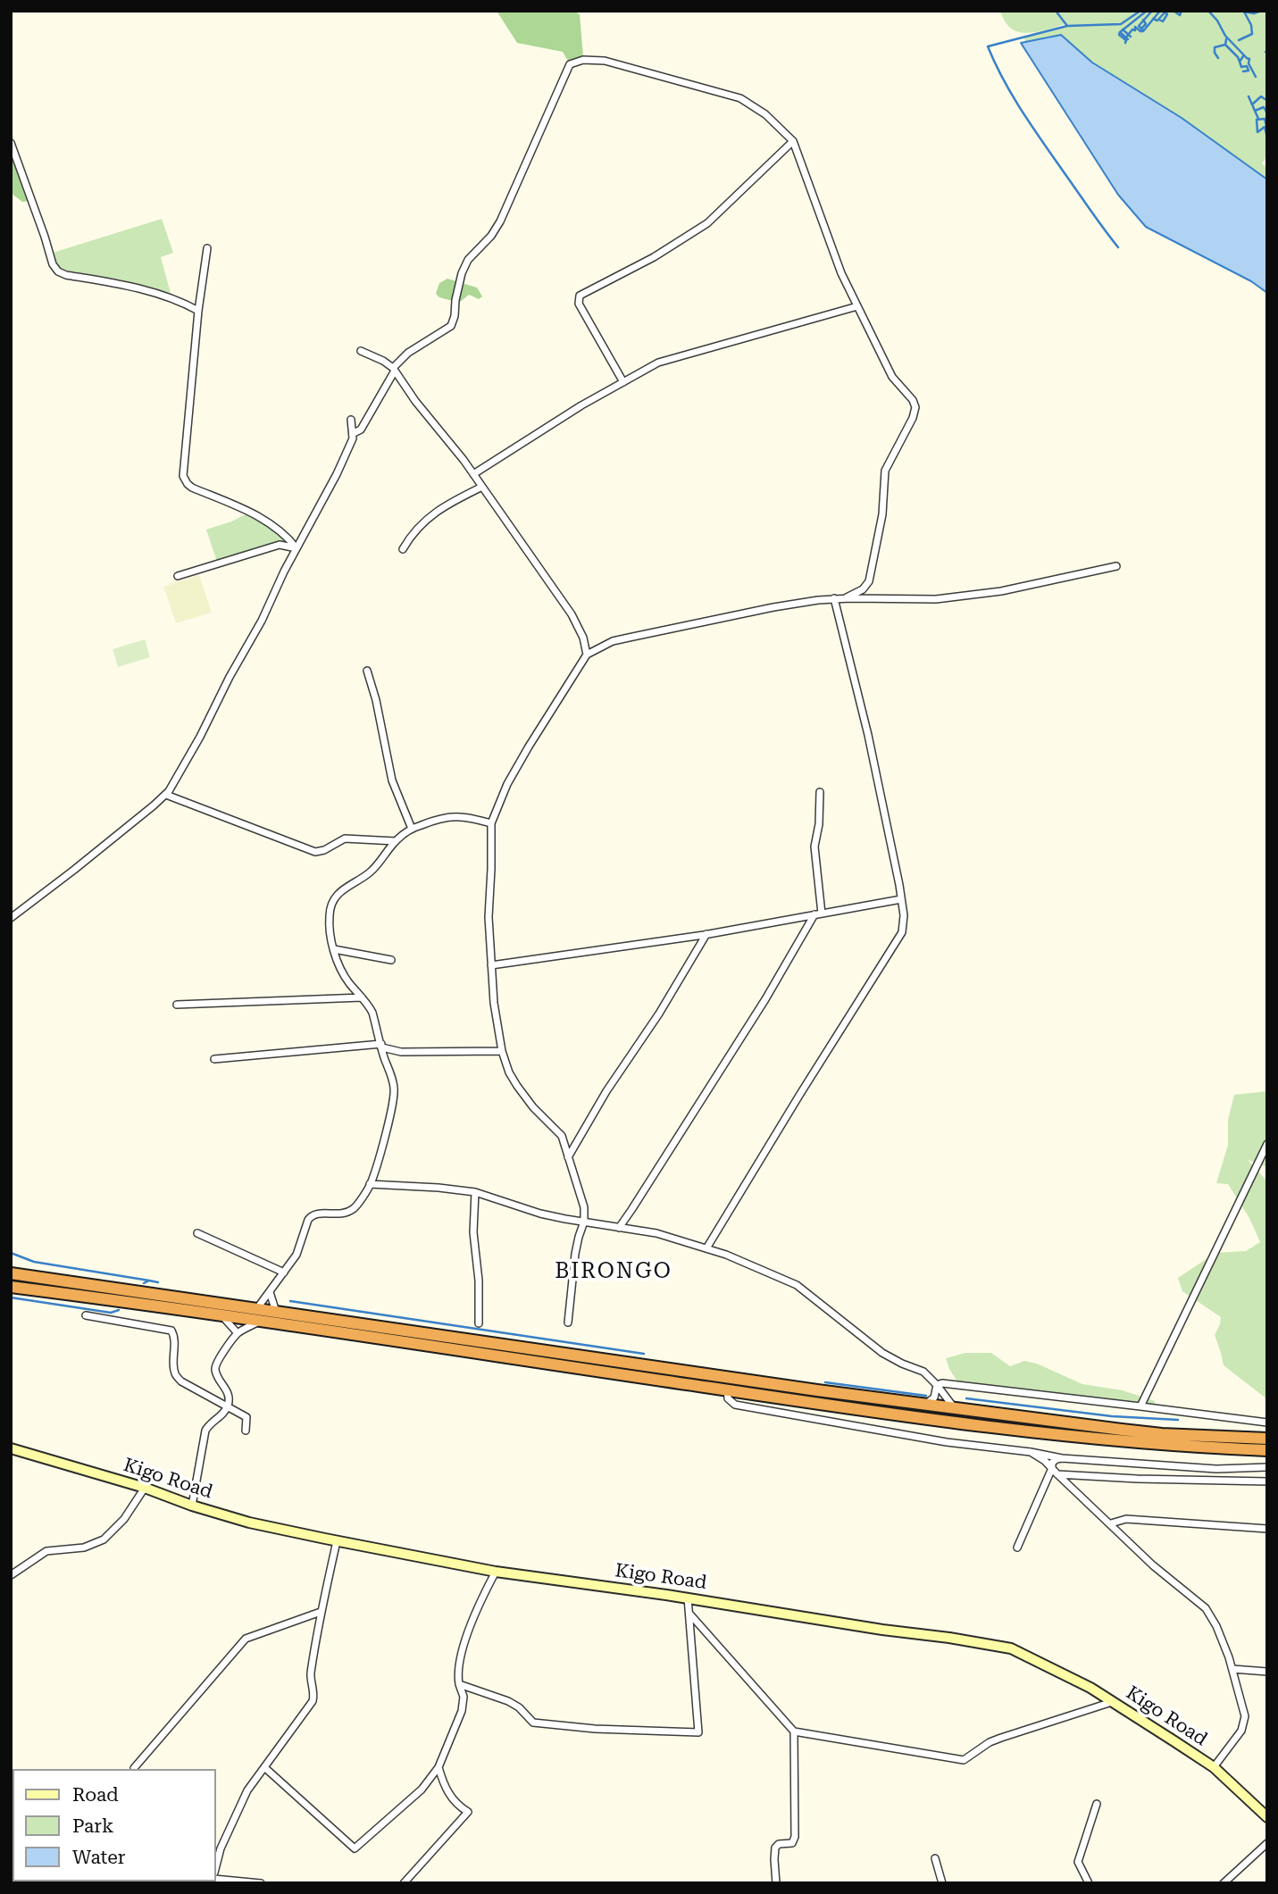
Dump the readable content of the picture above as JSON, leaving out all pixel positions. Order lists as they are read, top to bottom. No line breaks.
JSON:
{"streets":{"street":["Kigo Road"]},"districts":["BIRONGO"],"legend":["Road","Park","Water"]}
